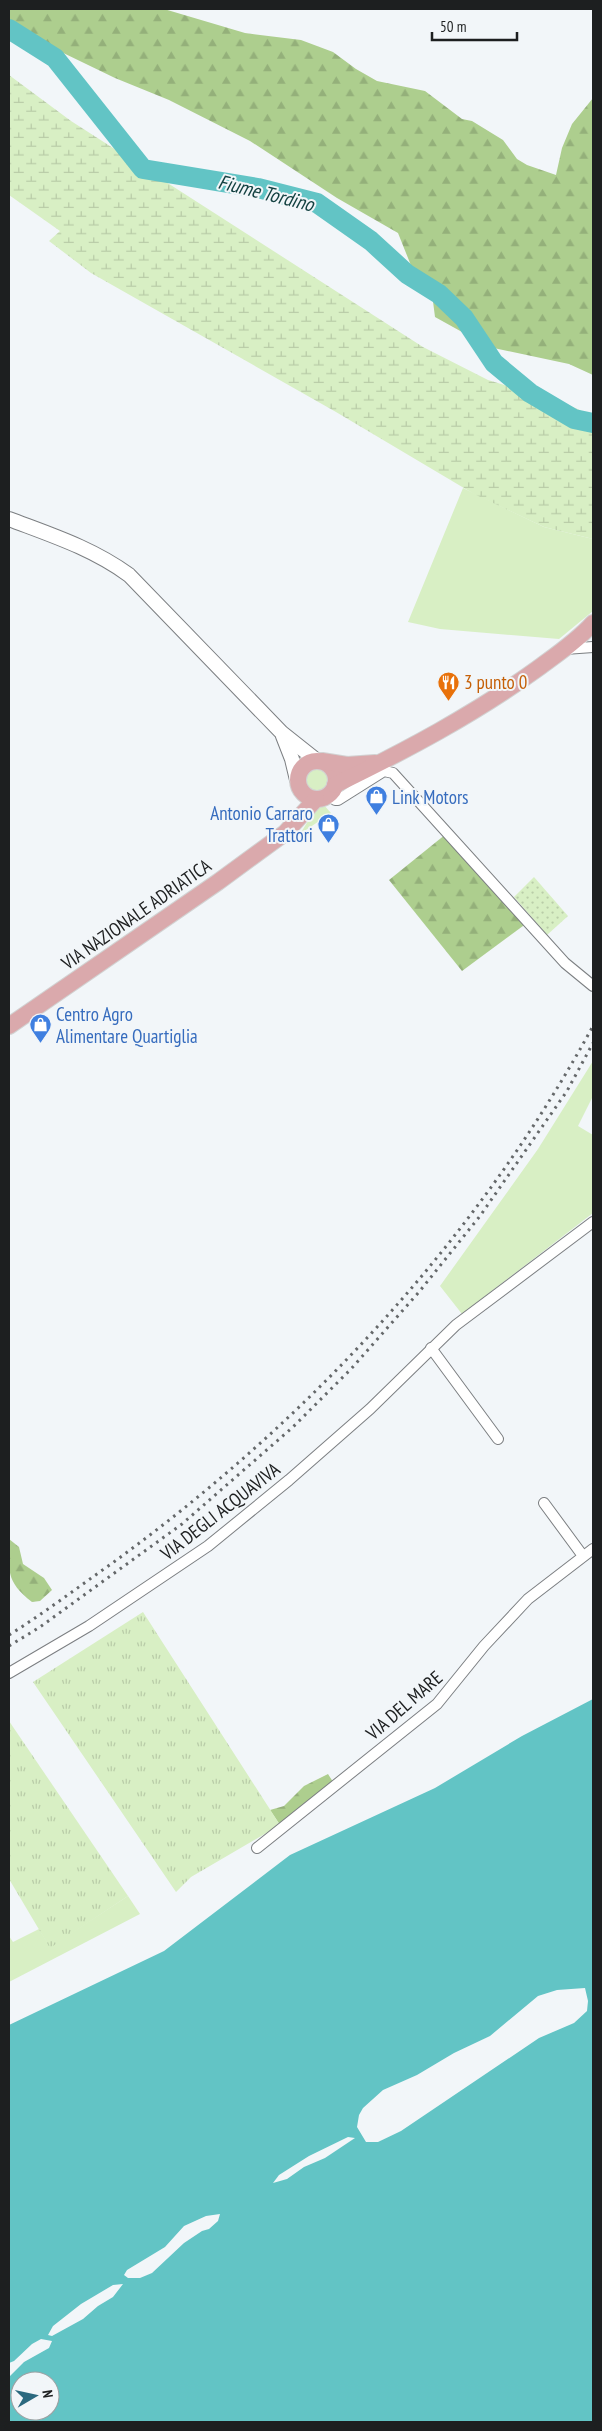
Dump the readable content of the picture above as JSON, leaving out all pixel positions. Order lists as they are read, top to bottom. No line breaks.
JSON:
{"streets":{"main road":["VIA NAZIONALE ADRIATICA"],"street":["VIA DEGLI ACQUAVIVA","VIA DEL MARE"]},"water":["Fiume Tordino"],"places":{"restaurant":["3 punto 0"],"shop":["Link Motors","Antonio Carraro Trattori","Centro Agro Alimentare Quartiglia"]},"scale_bar":"50 m","north":"right"}
